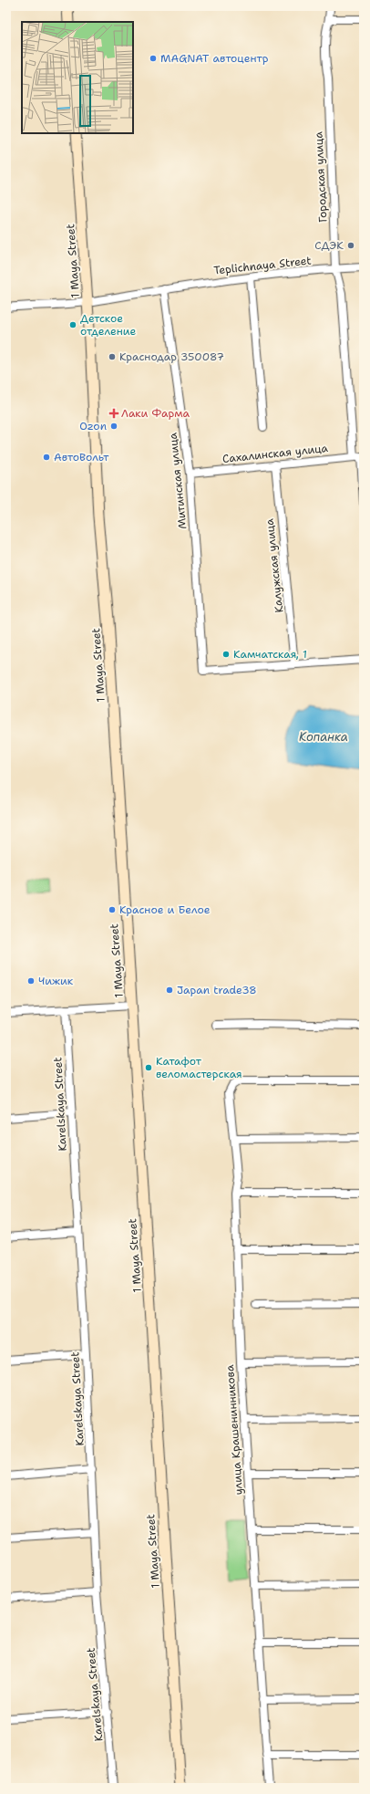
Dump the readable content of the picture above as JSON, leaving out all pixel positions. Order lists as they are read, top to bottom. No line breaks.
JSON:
{"streets":{"street":["Городская улица","1 Maya Street","Teplichnaya Street","Сахалинская улица","Митинская улица","Калужская улица","Karelskaya Street","улица Крашенинникова"]},"crossings":[["Городская улица","Teplichnaya Street"],["Городская улица","Сахалинская улица"],["1 Maya Street","Teplichnaya Street"],["Teplichnaya Street","Митинская улица"],["Сахалинская улица","Митинская улица"],["Сахалинская улица","Калужская улица"],["Митинская улица","Калужская улица"]],"water":["Копанка"],"places":{"other":["MAGNAT автоцентр","СДЭК","Детское отделение","Краснодар 350087","Ozon","АвтоВольт","Камчатская, 1","Красное и Белое","Чижик","Japan trade38","Катафот веломастерская"],"health":["Лаки Фарма"]}}
